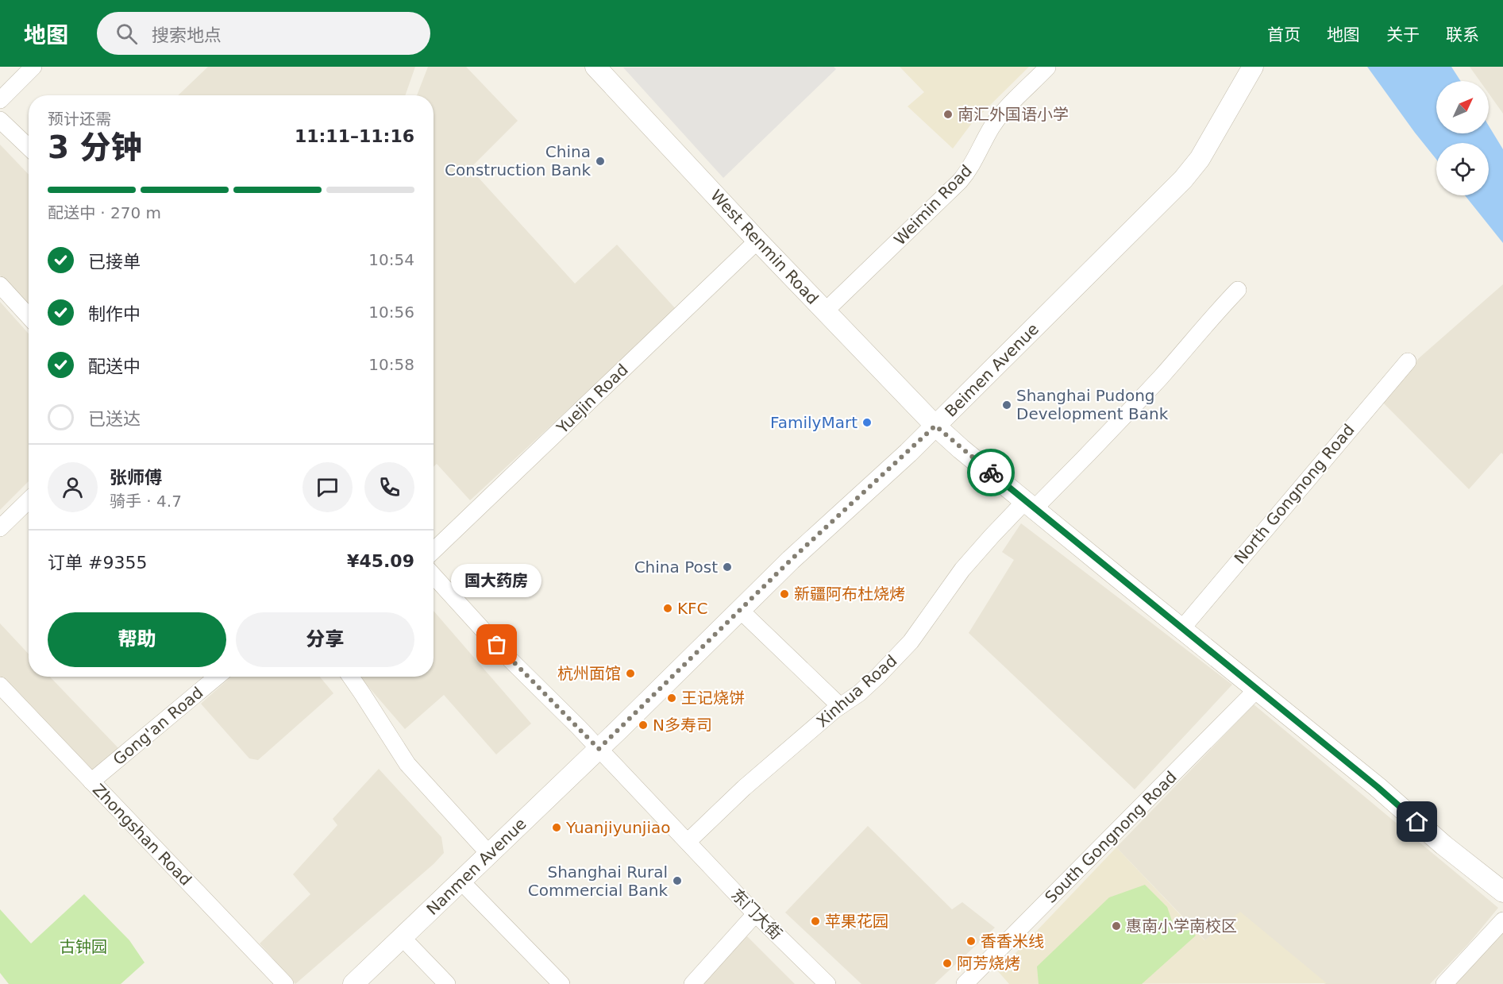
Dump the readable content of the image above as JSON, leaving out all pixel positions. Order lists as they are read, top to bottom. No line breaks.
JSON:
{"streets":{"street":["Weimin Road","West Renmin Road","Beimen Avenue","Yuejin Road","North Gongnong Road","Xinhua Road","Gong'an Road","Zhongshan Road","South Gongnong Road","Nanmen Avenue","东门大街"]},"crossings":[["Weimin Road","West Renmin Road"],["West Renmin Road","Beimen Avenue"],["West Renmin Road","Yuejin Road"],["West Renmin Road","North Gongnong Road"],["West Renmin Road","Xinhua Road"],["West Renmin Road","South Gongnong Road"],["Beimen Avenue","Nanmen Avenue"],["Beimen Avenue","东门大街"],["Xinhua Road","东门大街"],["Gong'an Road","Zhongshan Road"],["Nanmen Avenue","东门大街"]],"parks":["古钟园"],"places":["南汇外国语小学","China Construction Bank","Shanghai Pudong Development Bank","FamilyMart","China Post","新疆阿布杜烧烤","KFC","国大药房","杭州面馆","王记烧饼","N多寿司","Yuanjiyunjiao","Shanghai Rural Commercial Bank","苹果花园","惠南小学南校区","香香米线","阿芳烧烤"],"north":"top right","page":{"header":"地图","search":"搜索地点","nav":["首页","地图","关于","联系"],"heading":["3 分钟","预计还需","11:11–11:16"],"panel":["张师傅","骑手 · 4.7","订单 #9355","¥45.09"],"bar":"配送中 · 270 m","list":[["已接单","10:54"],["制作中","10:56"],["配送中","10:58"],"已送达"],"bubble":"国大药房","buttons":["帮助","分享"]}}
